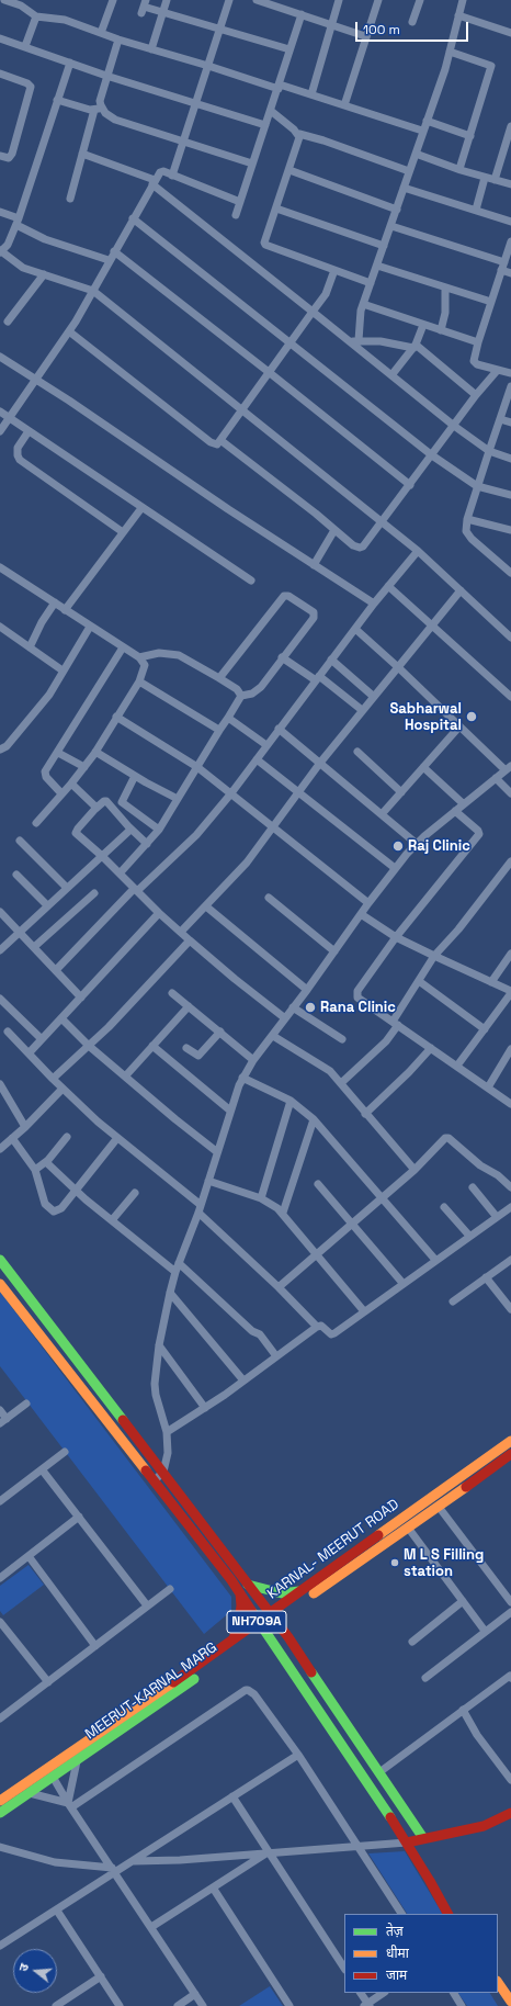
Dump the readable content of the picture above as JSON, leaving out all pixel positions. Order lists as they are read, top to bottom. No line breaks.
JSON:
{"streets":{"main road":["KARNAL- MEERUT ROAD","NH709A","MEERUT-KARNAL MARG"]},"crossings":[["KARNAL- MEERUT ROAD","MEERUT-KARNAL MARG"],["NH709A","MEERUT-KARNAL MARG"]],"places":["Sabharwal Hospital","Raj Clinic","Rana Clinic","M L S Filling station"],"legend":["तेज़","धीमा","जाम"],"scale_bar":"100 m","north":"left"}
